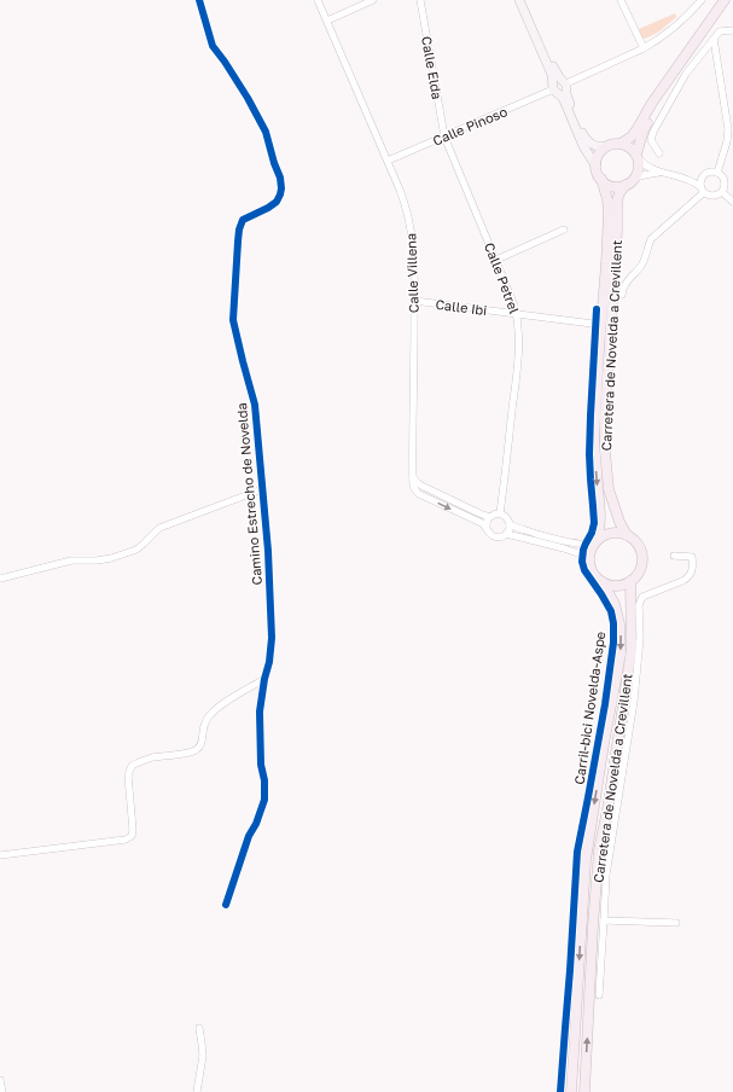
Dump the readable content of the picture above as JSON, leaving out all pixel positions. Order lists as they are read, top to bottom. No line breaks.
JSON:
{"streets":{"highway":["Carretera de Novelda a Crevillent"],"street":["Calle Elda","Calle Pinoso","Calle Villena","Calle Petrel","Calle Ibi","Camino Estrecho de Novelda"],"cycle path":["Carril-bici Novelda-Aspe"]},"crossings":[["Calle Elda","Calle Pinoso"],["Calle Elda","Calle Petrel"],["Calle Pinoso","Calle Villena"],["Calle Pinoso","Calle Petrel"],["Calle Villena","Calle Ibi"],["Calle Petrel","Calle Ibi"]]}
